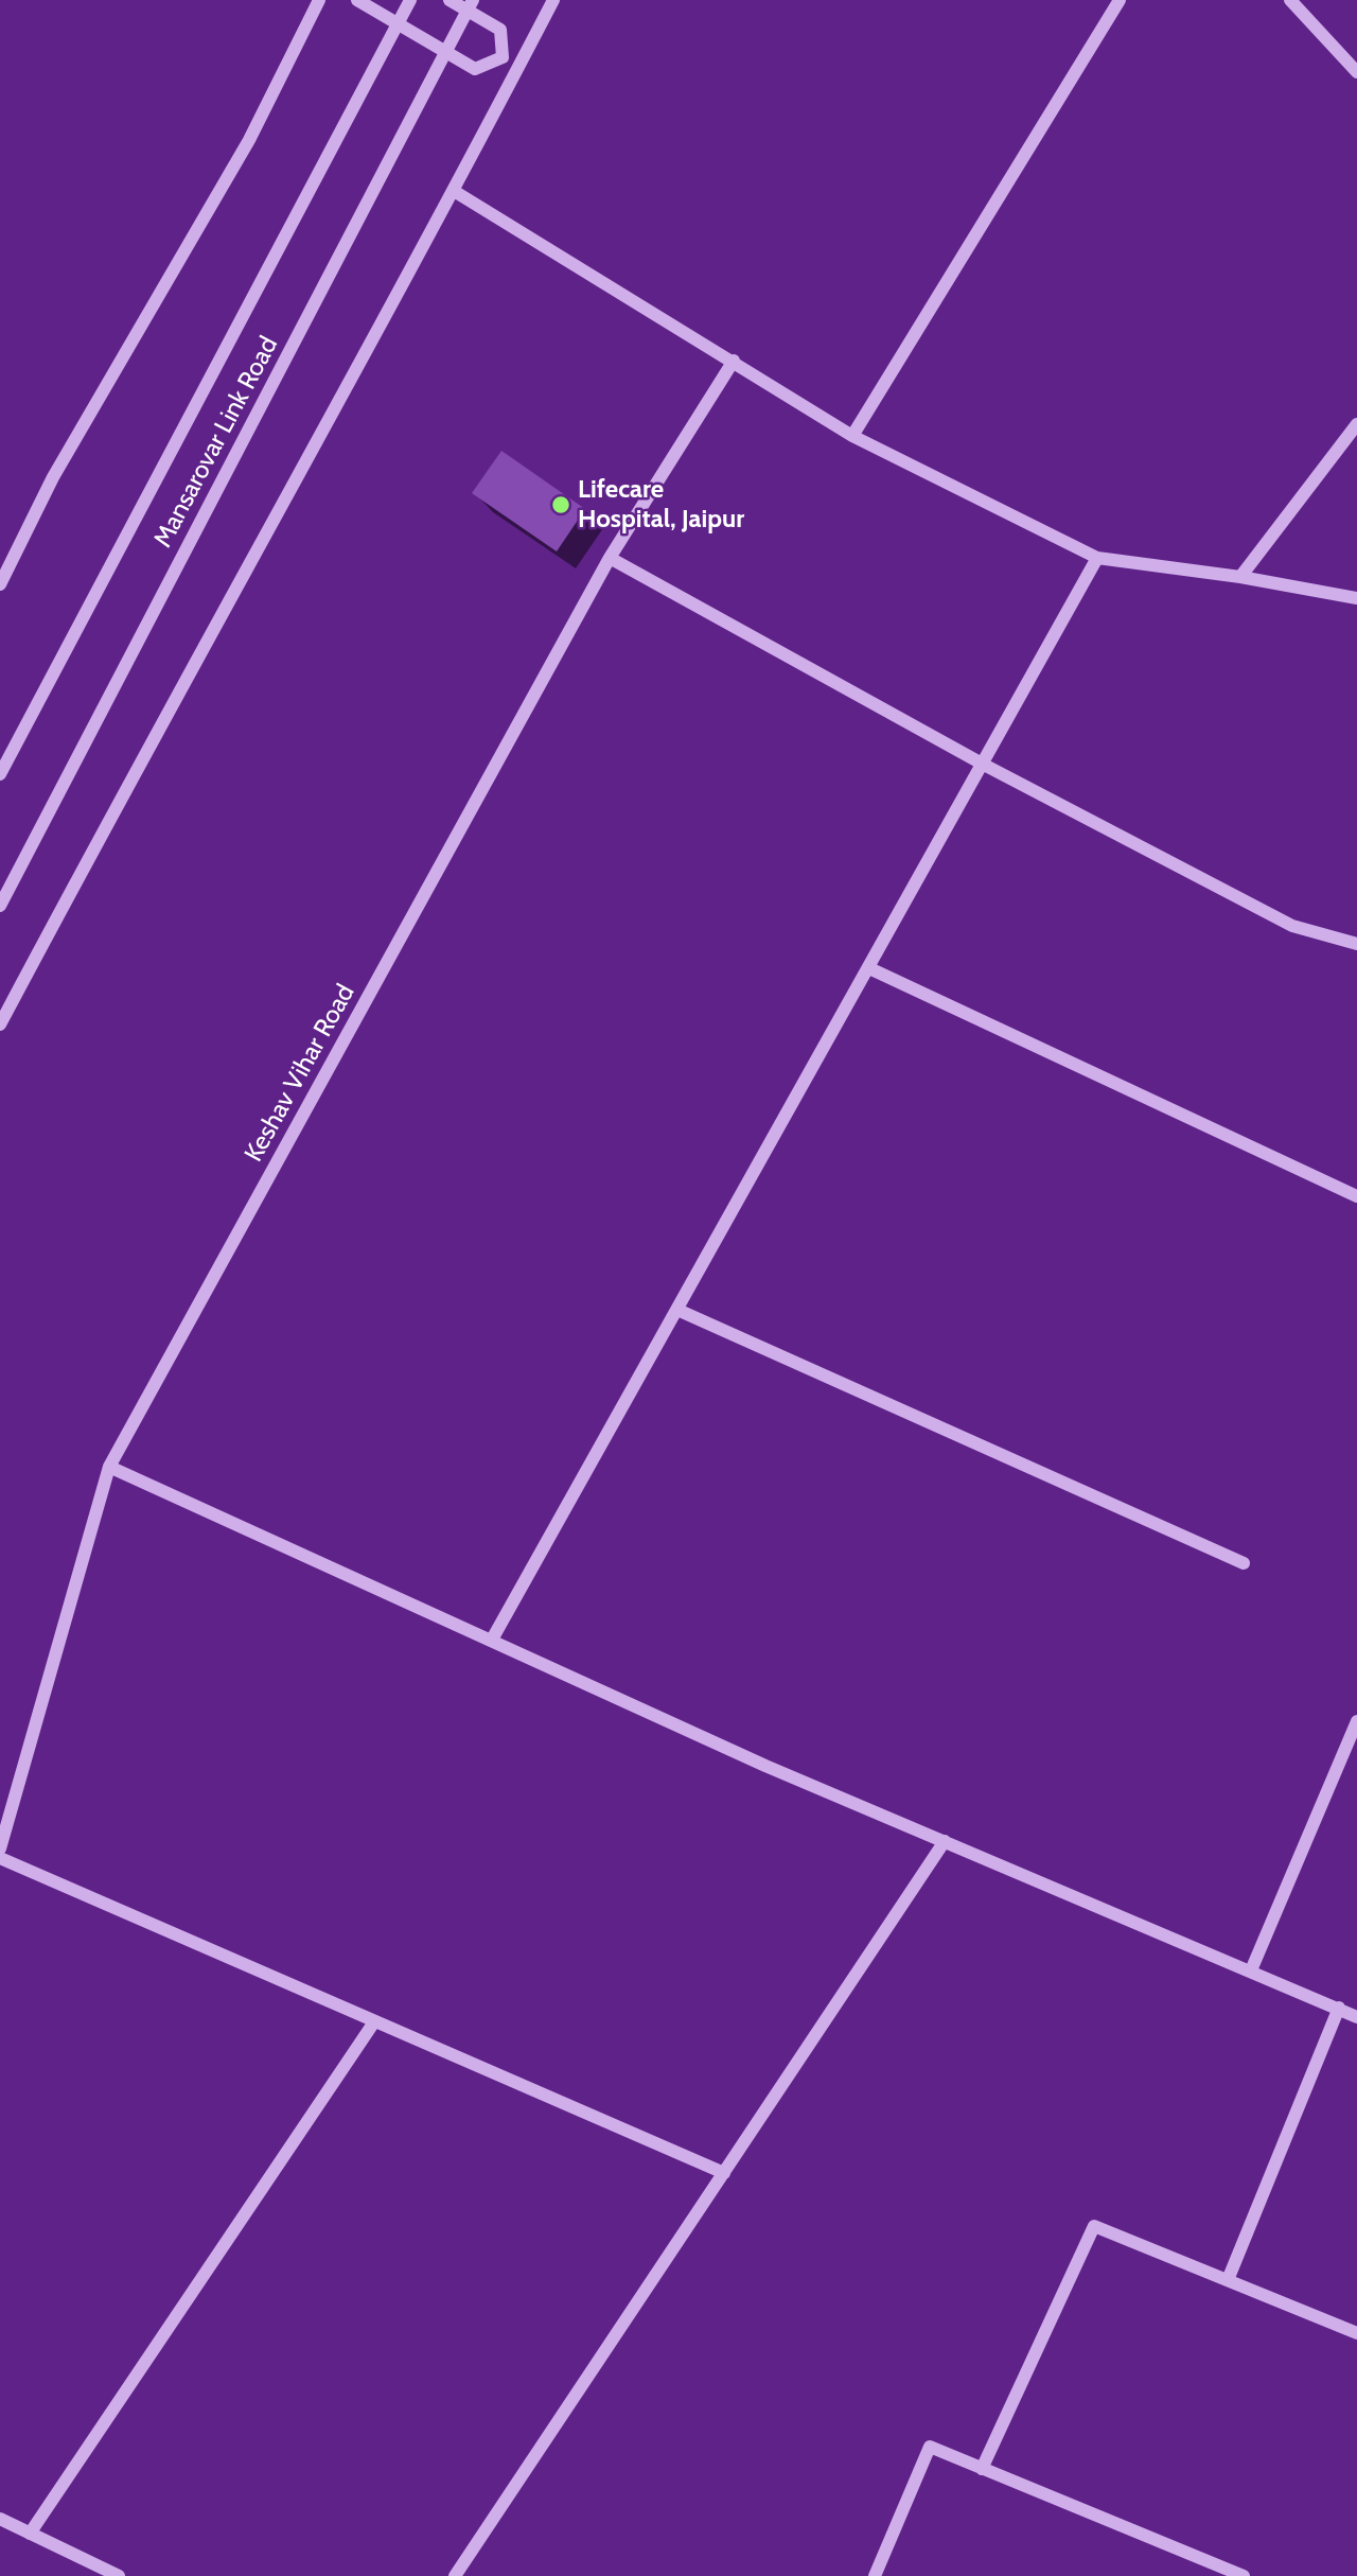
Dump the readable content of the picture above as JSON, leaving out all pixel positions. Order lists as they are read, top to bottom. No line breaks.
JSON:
{"streets":{"street":["Mansarovar Link Road","Keshav Vihar Road"]},"places":["Lifecare Hospital, Jaipur"]}
